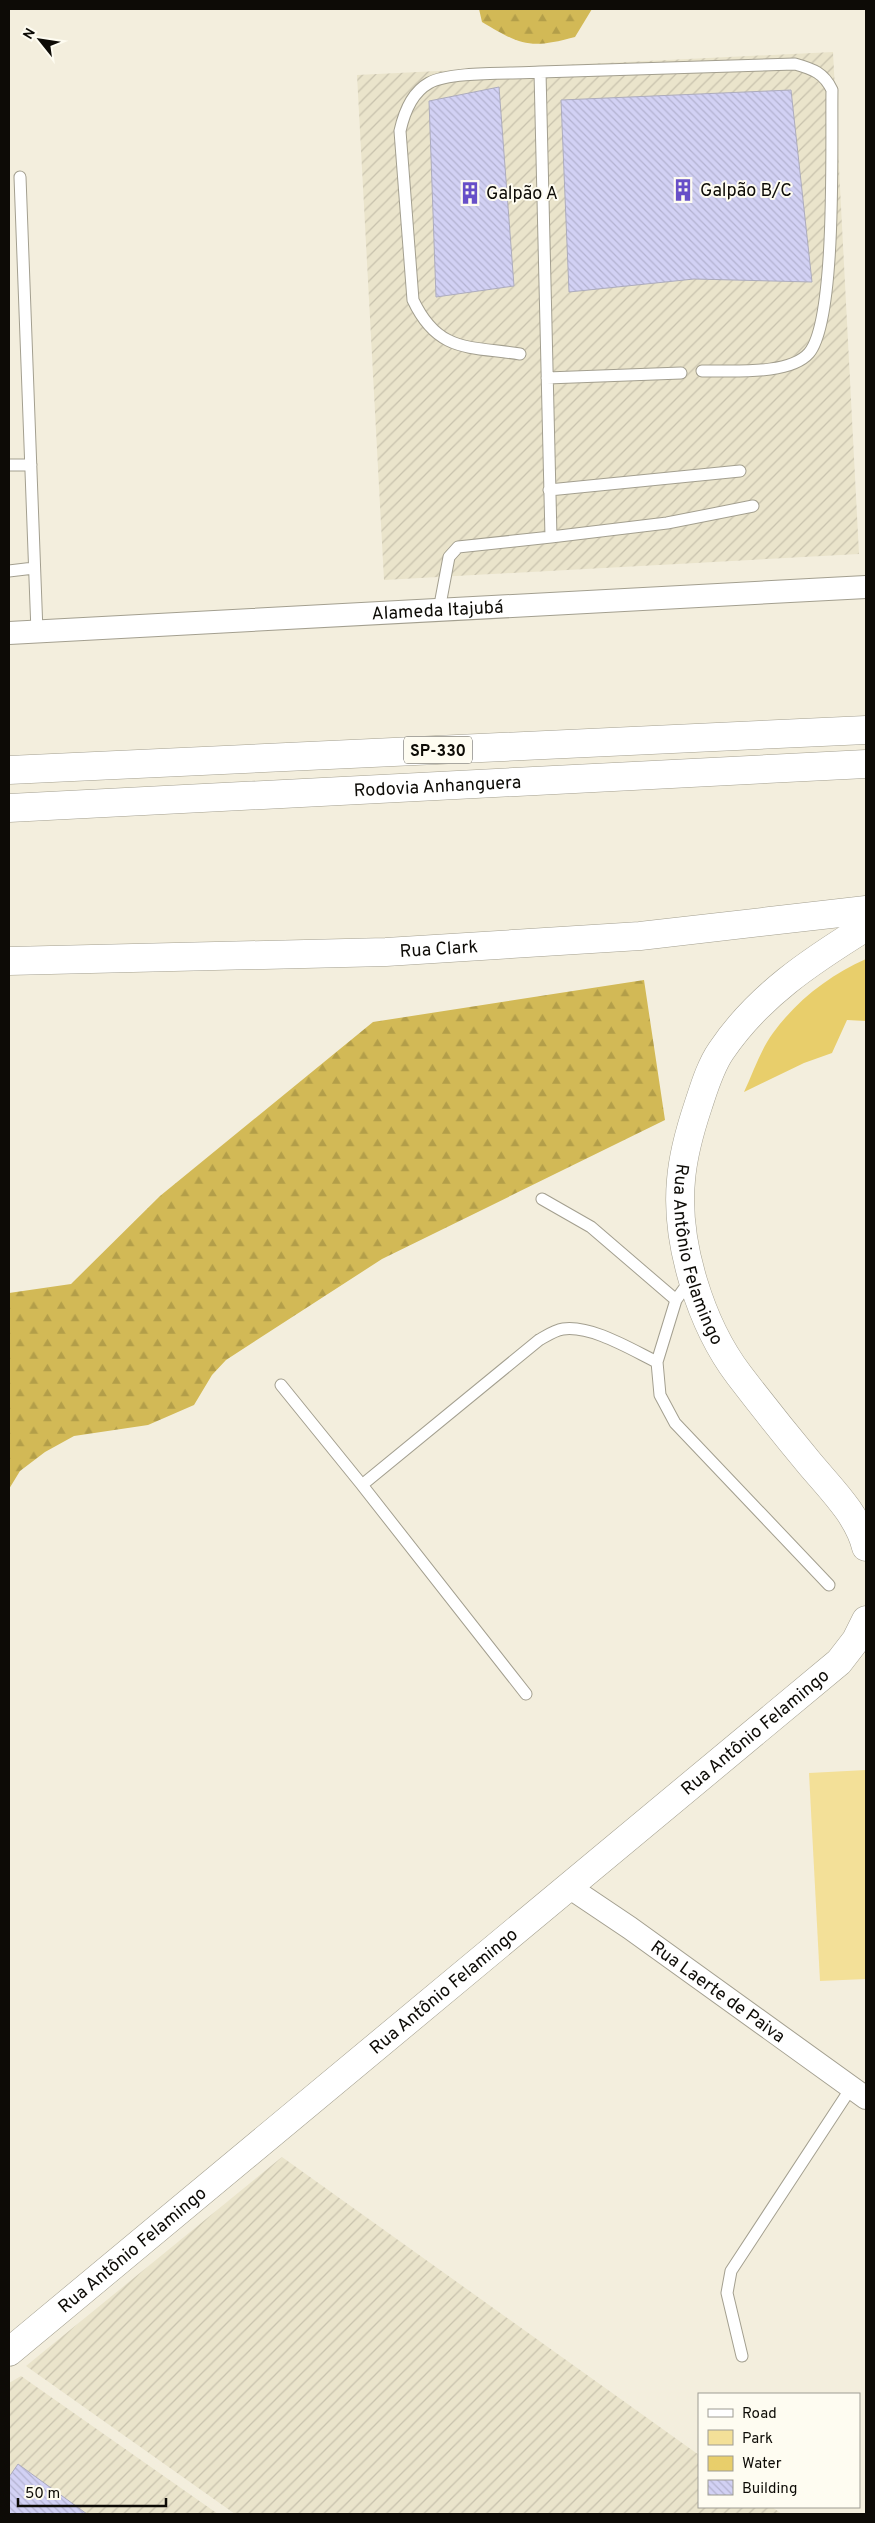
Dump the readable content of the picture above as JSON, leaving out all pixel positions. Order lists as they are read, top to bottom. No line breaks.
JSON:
{"streets":{"main road":["SP-330","Rodovia Anhanguera","Rua Clark","Rua Antônio Felamingo"],"street":["Alameda Itajubá","Rua Laerte de Paiva"]},"crossings":[["Rua Antônio Felamingo","Rua Laerte de Paiva"]],"places":{"building":["Galpão B/C","Galpão A"]},"legend":["Road","Park","Water","Building"],"scale_bar":"50 m","north":"top left"}
